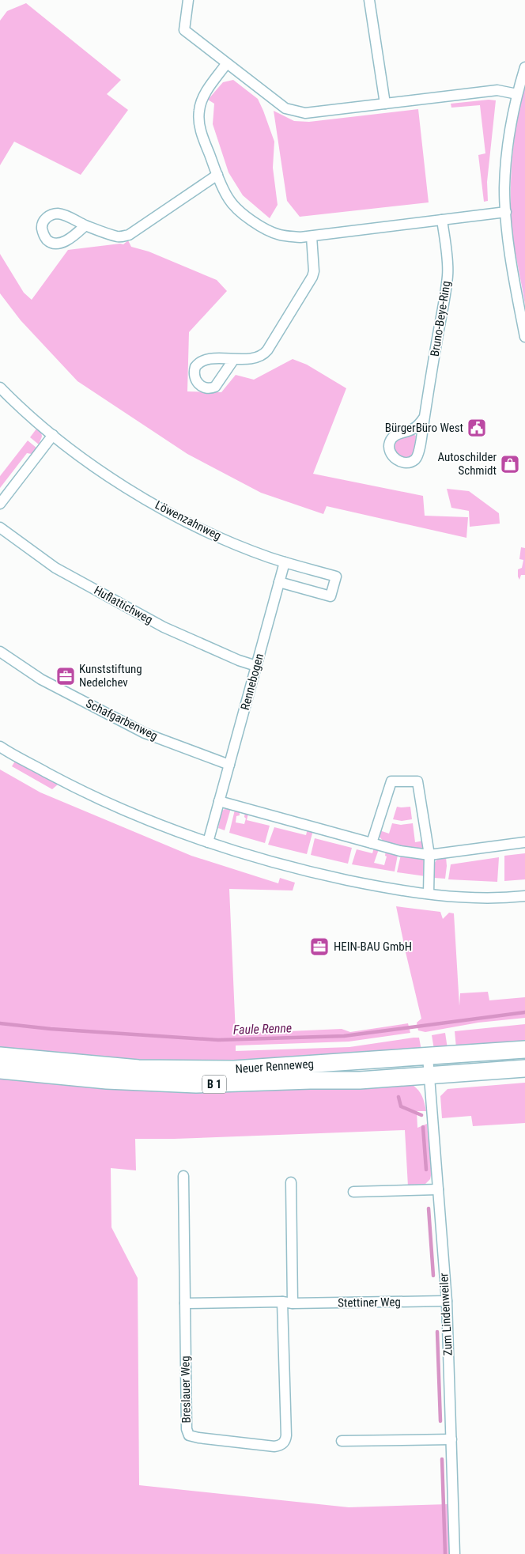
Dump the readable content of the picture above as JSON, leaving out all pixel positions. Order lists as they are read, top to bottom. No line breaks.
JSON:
{"streets":{"main road":["Neuer Renneweg","B 1"],"street":["Bruno-Beye-Ring","Löwenzahnweg","Huflattichweg","Rennebogen","Schafgarbenweg","Stettiner Weg","Zum Lindenweiler","Breslauer Weg"]},"crossings":[["Löwenzahnweg","Rennebogen"],["Huflattichweg","Rennebogen"],["Rennebogen","Schafgarbenweg"],["Neuer Renneweg","Zum Lindenweiler"],["Stettiner Weg","Zum Lindenweiler"],["Stettiner Weg","Breslauer Weg"]],"water":["Faule Renne"],"places":{"public building":["BürgerBüro West"],"shop":["Autoschilder Schmidt"],"office":["Kunststiftung Nedelchev","HEIN-BAU GmbH"]}}
